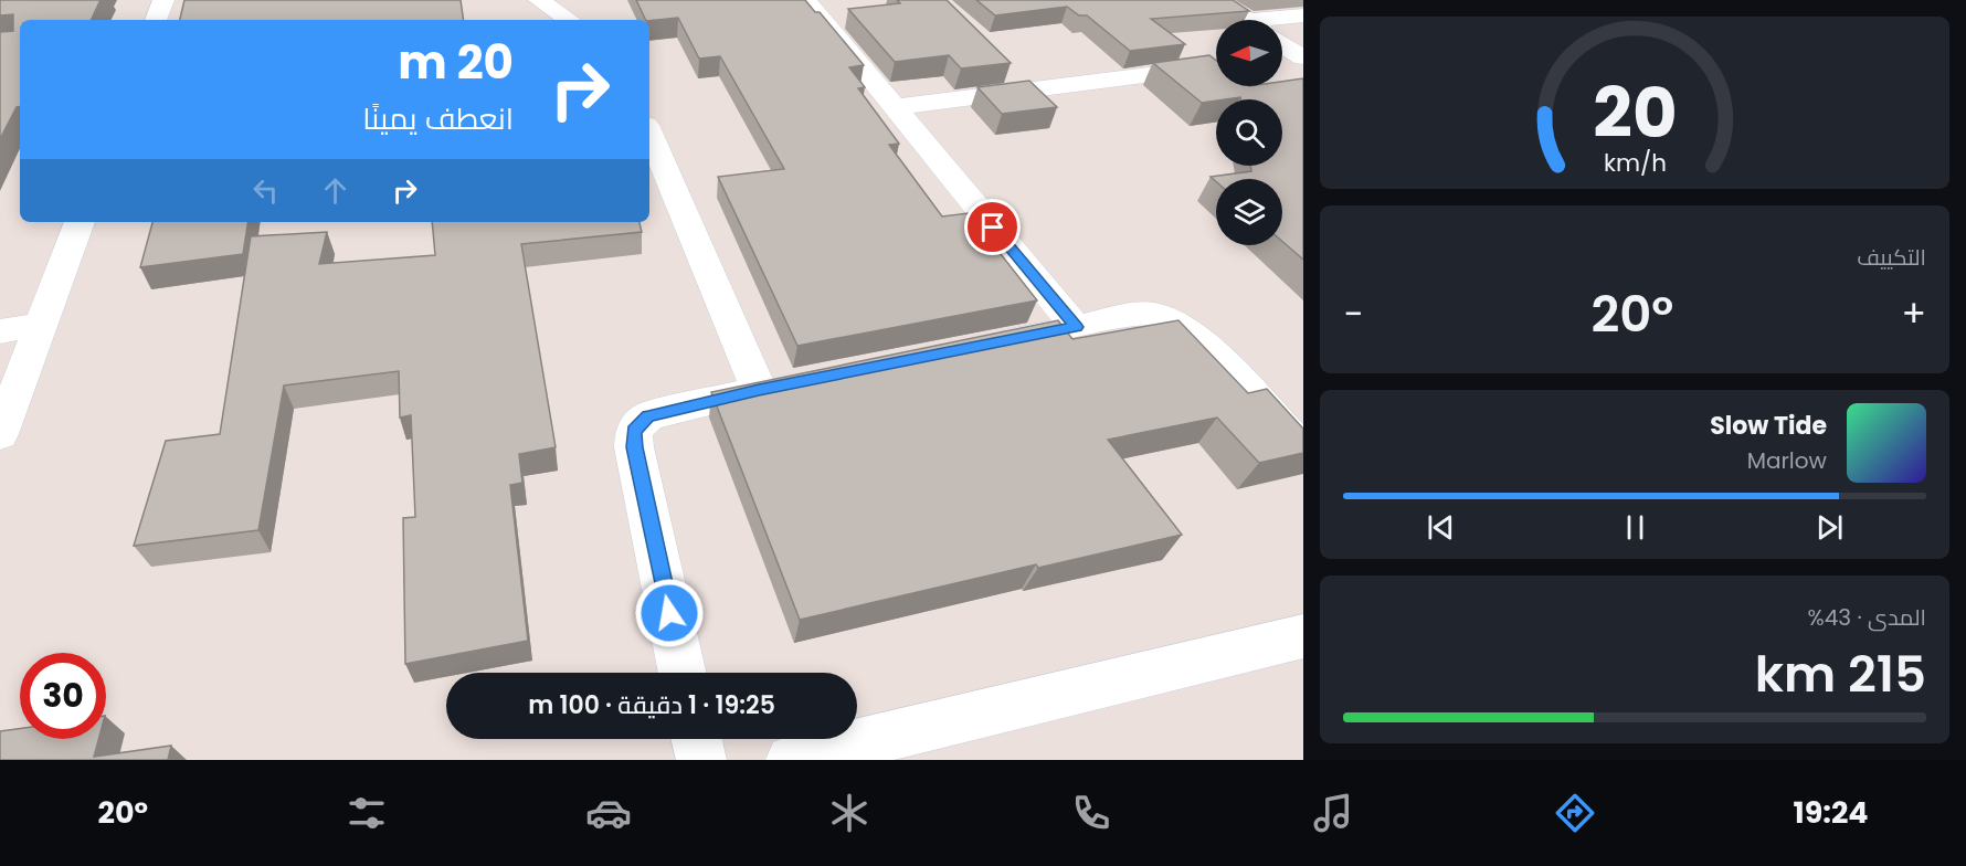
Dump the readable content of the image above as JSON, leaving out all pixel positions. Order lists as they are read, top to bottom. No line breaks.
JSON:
{"north":"left","page":{"turn":["20 m","انعطف يمينًا"],"tile":["التكييف",["المدى · 43%","215 km"]],"heat":["−","20°","+"],"song":["Slow Tide","Marlow"],"limit":"30","trip":"19:25 · 1 دقيقة · 100 m","tabs":["19:24","20°"],"gauge":["20","km/h"]}}
